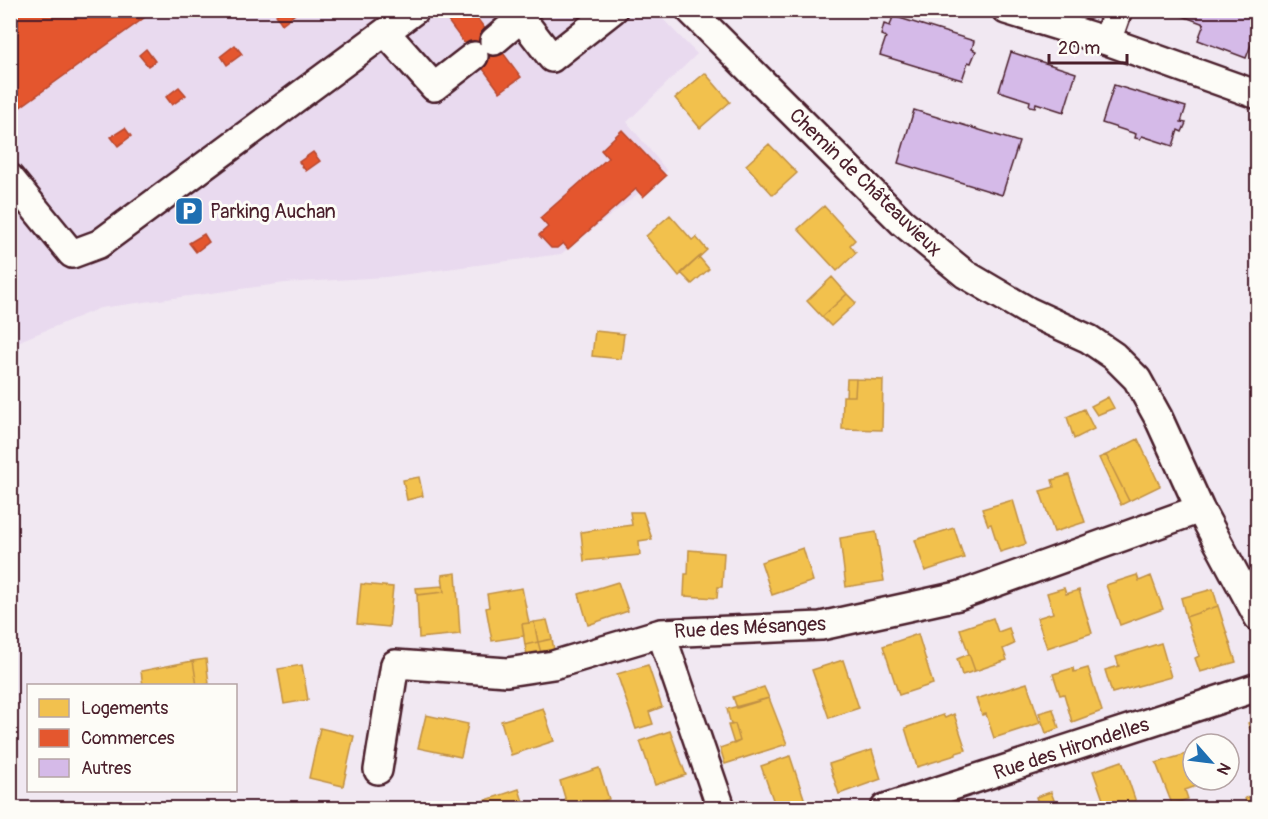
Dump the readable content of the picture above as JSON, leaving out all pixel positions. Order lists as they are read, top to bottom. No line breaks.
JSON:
{"streets":{"street":["Chemin de Châteauvieux","Rue des Mésanges","Rue des Hirondelles"]},"crossings":[["Chemin de Châteauvieux","Rue des Mésanges"]],"places":{"parking":["Parking Auchan"]},"legend":["Logements","Commerces","Autres"],"scale_bar":"20 m","north":"bottom right"}
